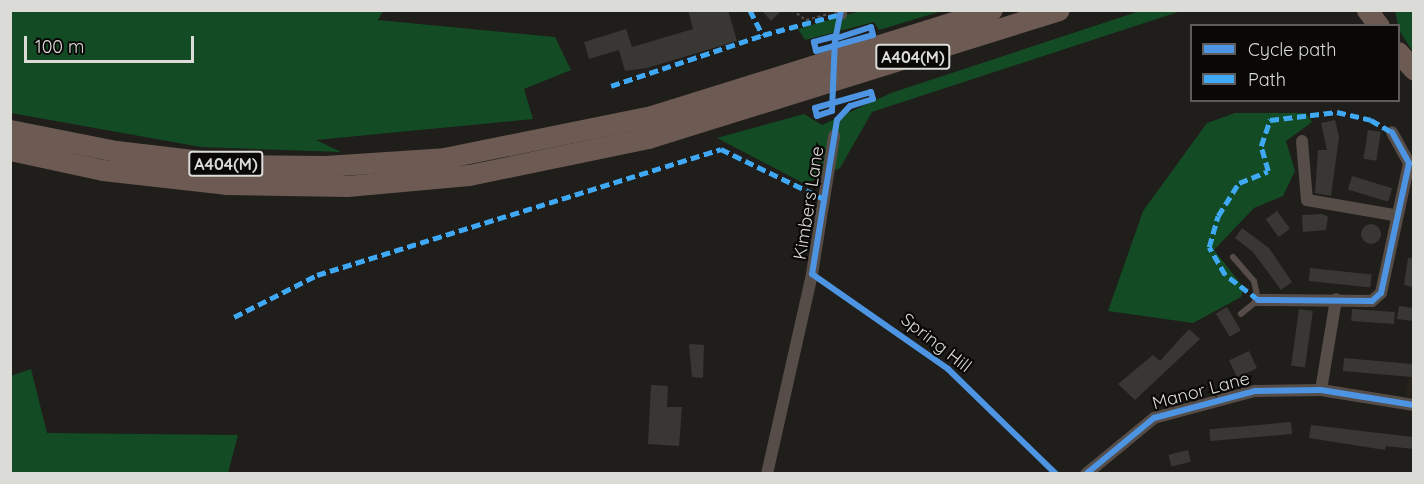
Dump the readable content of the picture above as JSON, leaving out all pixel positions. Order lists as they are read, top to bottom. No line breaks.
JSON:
{"streets":{"highway":["A404(M)"],"street":["Kimbers Lane","Manor Lane"],"cycle path":["Spring Hill"]},"legend":["Cycle path","Path"],"scale_bar":"100 m"}
